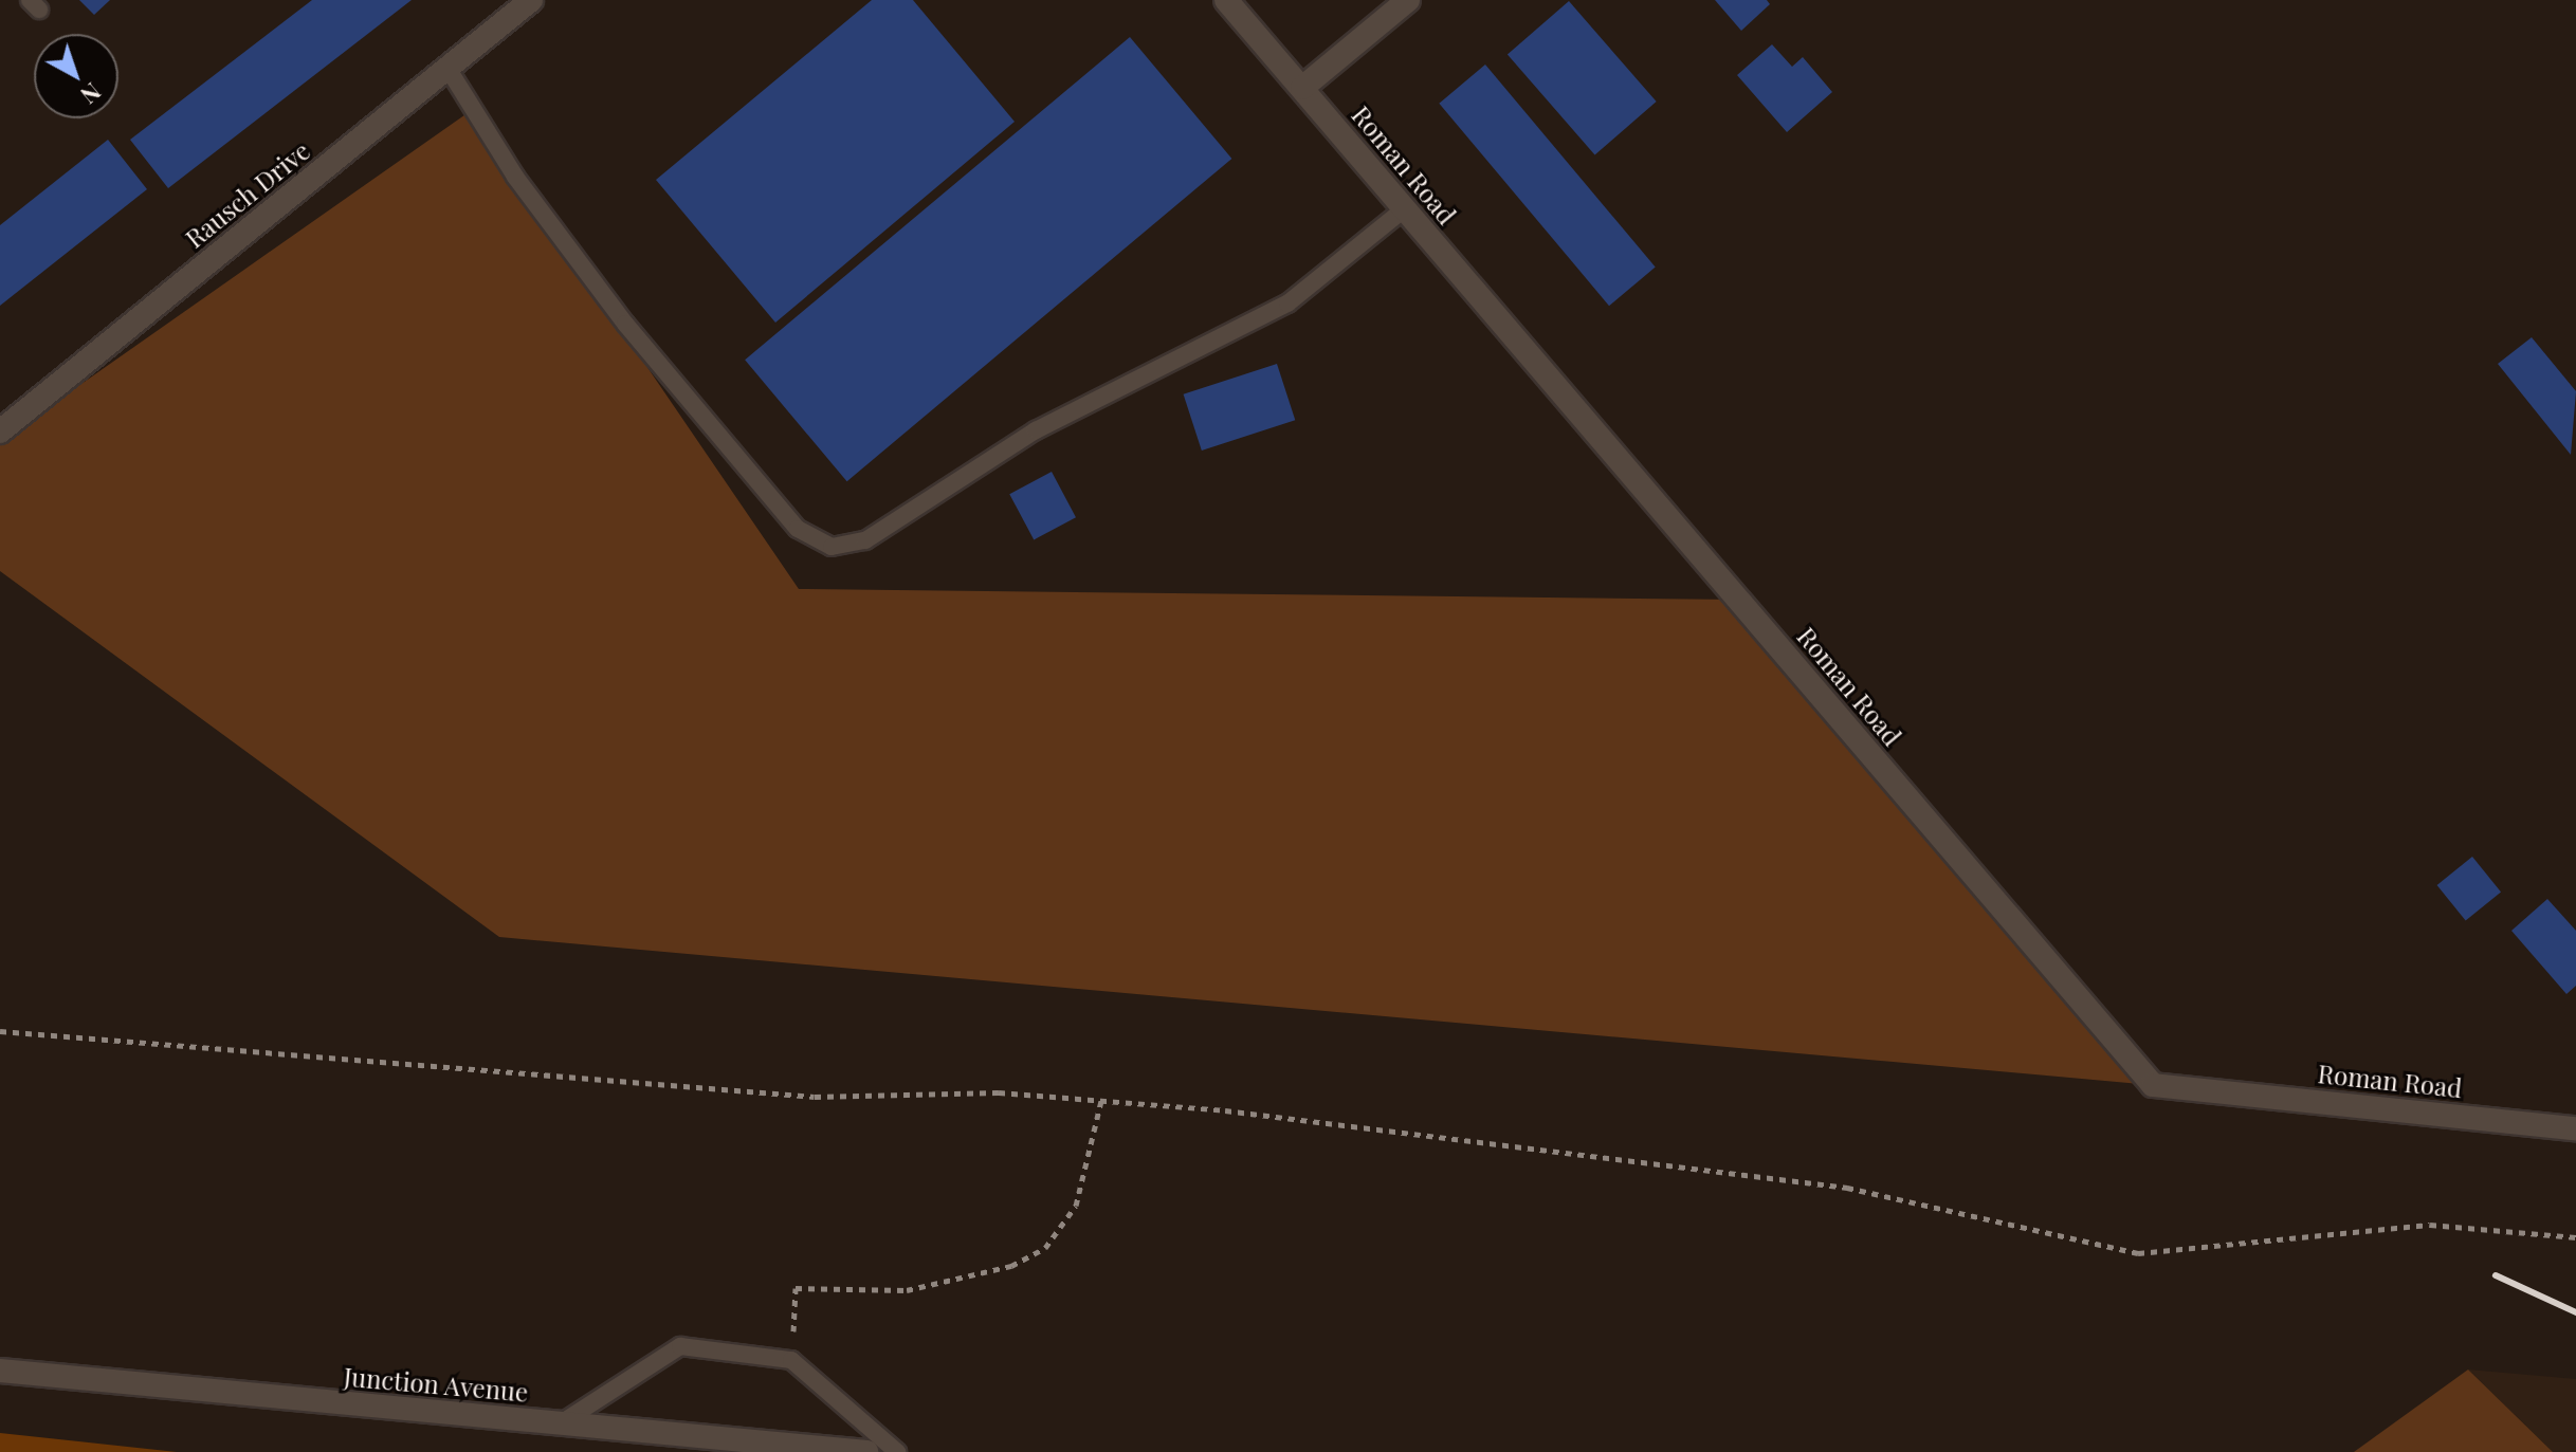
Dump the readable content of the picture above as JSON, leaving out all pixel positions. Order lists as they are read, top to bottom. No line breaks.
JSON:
{"streets":{"street":["Roman Road","Rausch Drive","Junction Avenue"]},"north":"bottom right"}
